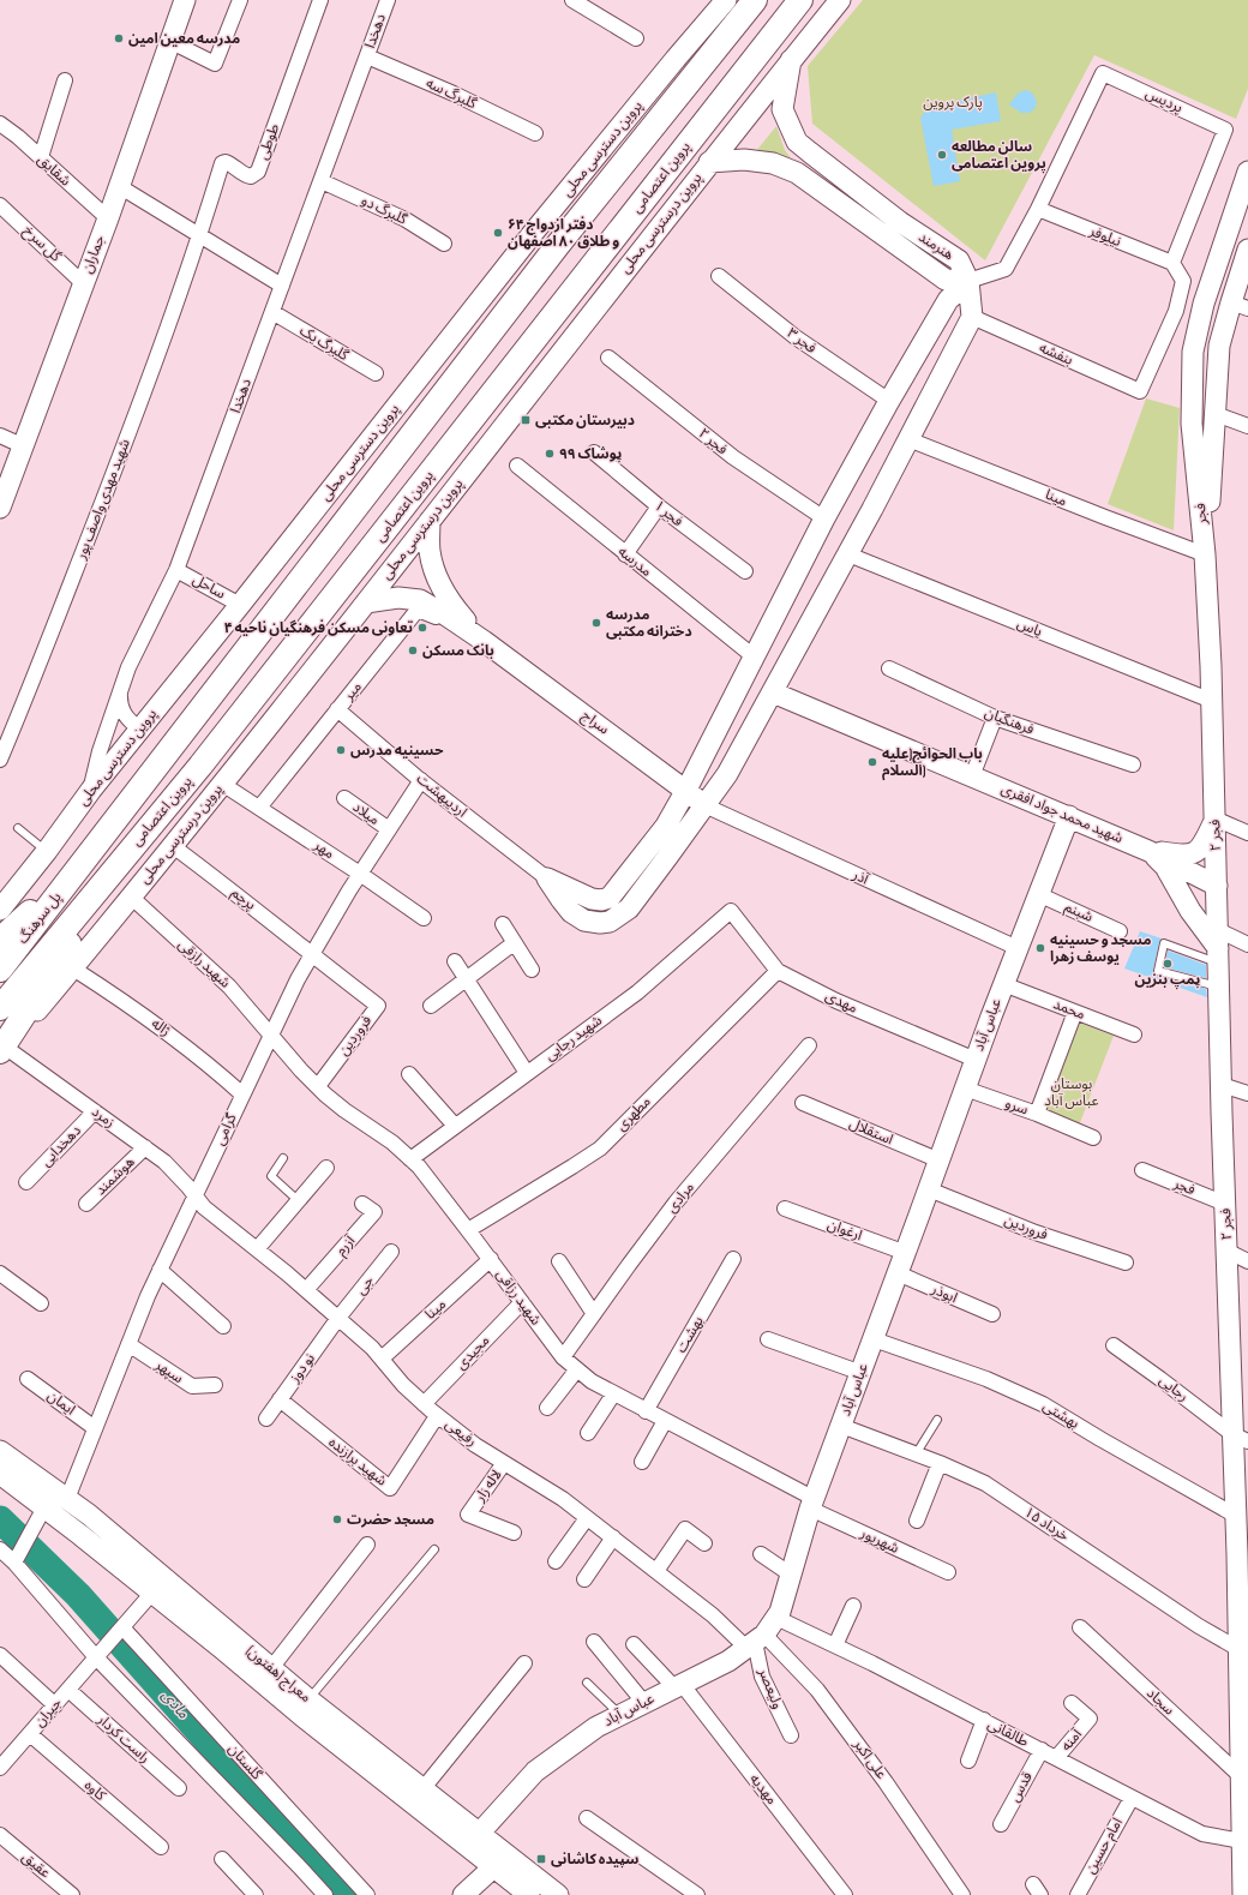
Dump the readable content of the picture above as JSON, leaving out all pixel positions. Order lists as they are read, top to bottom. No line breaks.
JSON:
{"streets":{"main road":["پروین اعتصامی","پل سرهنگ"],"street":["دهخدا","گلبرگ سه","پردیس","طوطی","پروین دسترسی محلی","شقایق","گلبرگ دو","پروین درسترسی محلی","نیلوفر","گل سرخ","هنرمند","جماران","فجر ۳","گلبرگ یک","بنفشه","فجر ۲","مینا","شهید مهدی واصف پور","فجر ۱","فجر","مدرسه","ساحل","یاس","میر","فرهنگیان","سراج","اردیبهشت","میلاد","شهید محمد جواد افقری","مهر","آذر","پرچم","شبنم","شهید رازقی","مهدی","محمد","عباس آباد","ژاله","فروردین","شهید رجایی","سرو","مطهری","زمرد","گرامی","استقلال","دهخدایی","هوشمند","مرادی","ارغوان","آزرم","جی","ابوذر","شهید رزاقی","بهشت","مجیدی","نو دوز","سپهر","رجایی","ایمان","بهشتی","رفیعی","شهید برازنده","لاله زار","۱۵ خرداد","شهریور","معراج (هفتون)","ولیعصر","سجاد","جیران","طالقانی","راست کردار","آمنه","علی اکبر","گلستان","قدس","مهدیه","کاوه","امام حسین","عقیق"]},"crossings":[["دهخدا","گلبرگ سه"],["دهخدا","پروین دسترسی محلی"],["دهخدا","گلبرگ دو"],["دهخدا","گلبرگ یک"],["دهخدا","ساحل"],["پردیس","نیلوفر"],["پردیس","بنفشه"],["طوطی","شهید مهدی واصف پور"],["پروین دسترسی محلی","ساحل"],["شقایق","جماران"],["پروین اعتصامی","پل سرهنگ"],["پروین درسترسی محلی","هنرمند"],["پروین درسترسی محلی","سراج"],["پروین درسترسی محلی","مهر"],["پروین درسترسی محلی","پرچم"],["پروین درسترسی محلی","شهید رازقی"],["پروین درسترسی محلی","ژاله"],["پروین درسترسی محلی","زمرد"],["نیلوفر","بنفشه"],["گل سرخ","جماران"],["فجر ۲","مینا"],["فجر ۲","فجر"],["فجر ۲","یاس"],["فجر ۲","شهید محمد جواد افقری"],["فجر ۲","رجایی"],["فجر ۲","بهشتی"],["فجر ۲","۱۵ خرداد"],["فجر ۲","سجاد"],["فجر ۲","طالقانی"],["مینا","فجر"],["مینا","شهید رزاقی"],["مینا","رفیعی"],["میر","سراج"],["میر","اردیبهشت"],["میر","مهر"],["سراج","آذر"],["اردیبهشت","گرامی"],["میلاد","گرامی"],["شهید محمد جواد افقری","عباس آباد"],["مهر","گرامی"],["آذر","عباس آباد"],["پرچم","فروردین"],["پرچم","گرامی"],["شبنم","عباس آباد"],["شهید رازقی","گرامی"],["شهید رازقی","شهید رزاقی"],["مهدی","عباس آباد"],["مهدی","شهید رجایی"],["مهدی","مطهری"],["محمد","عباس آباد"],["عباس آباد","فروردین"],["عباس آباد","سرو"],["عباس آباد","استقلال"],["عباس آباد","ارغوان"],["عباس آباد","ابوذر"],["عباس آباد","شهید رزاقی"],["عباس آباد","بهشتی"],["عباس آباد","رفیعی"],["عباس آباد","۱۵ خرداد"],["عباس آباد","شهریور"],["عباس آباد","معراج (هفتون)"],["عباس آباد","ولیعصر"],["عباس آباد","طالقانی"],["عباس آباد","علی اکبر"],["عباس آباد","مهدیه"],["ژاله","گرامی"],["فروردین","گرامی"],["فروردین","شهید رزاقی"],["شهید رجایی","شهید رزاقی"],["مطهری","شهید رزاقی"],["زمرد","گرامی"],["زمرد","دهخدایی"],["زمرد","هوشمند"],["زمرد","رفیعی"],["گرامی","شهید رزاقی"],["گرامی","سپهر"],["گرامی","ایمان"],["گرامی","رفیعی"],["گرامی","معراج (هفتون)"],["مرادی","شهید رزاقی"],["آزرم","رفیعی"],["جی","نو دوز"],["جی","رفیعی"],["شهید رزاقی","بهشت"],["شهید رزاقی","مجیدی"],["شهید رزاقی","شهریور"],["مجیدی","رفیعی"],["نو دوز","رفیعی"],["نو دوز","شهید برازنده"],["رفیعی","شهید برازنده"],["رفیعی","لاله زار"],["رفیعی","ولیعصر"],["رفیعی","علی اکبر"],["معراج (هفتون)","جیران"],["ولیعصر","علی اکبر"],["جیران","راست کردار"],["جیران","گلستان"],["جیران","کاوه"],["طالقانی","آمنه"],["طالقانی","قدس"],["طالقانی","امام حسین"]],"water":["مادی"],"parks":["پارک پروین","بوستان عباس آباد"],"places":{"other":["مدرسه معین امین","سالن مطالعه پروین اعتصامی","دفتر ازدواج ۶۴ و طلاق ۸۰ اصفهان","پوشاک ۹۹","مدرسه دخترانه مکتبی","تعاونی مسکن فرهنگیان ناحیه ۴","بانک مسکن","حسینیه مدرس","باب الحوائج(علیه السلام)","مسجد و حسینیه یوسف زهرا","پمپ بنزین","مسجد حضرت"],"transit":["دبیرستان مکتبی","سپیده کاشانی"]}}
